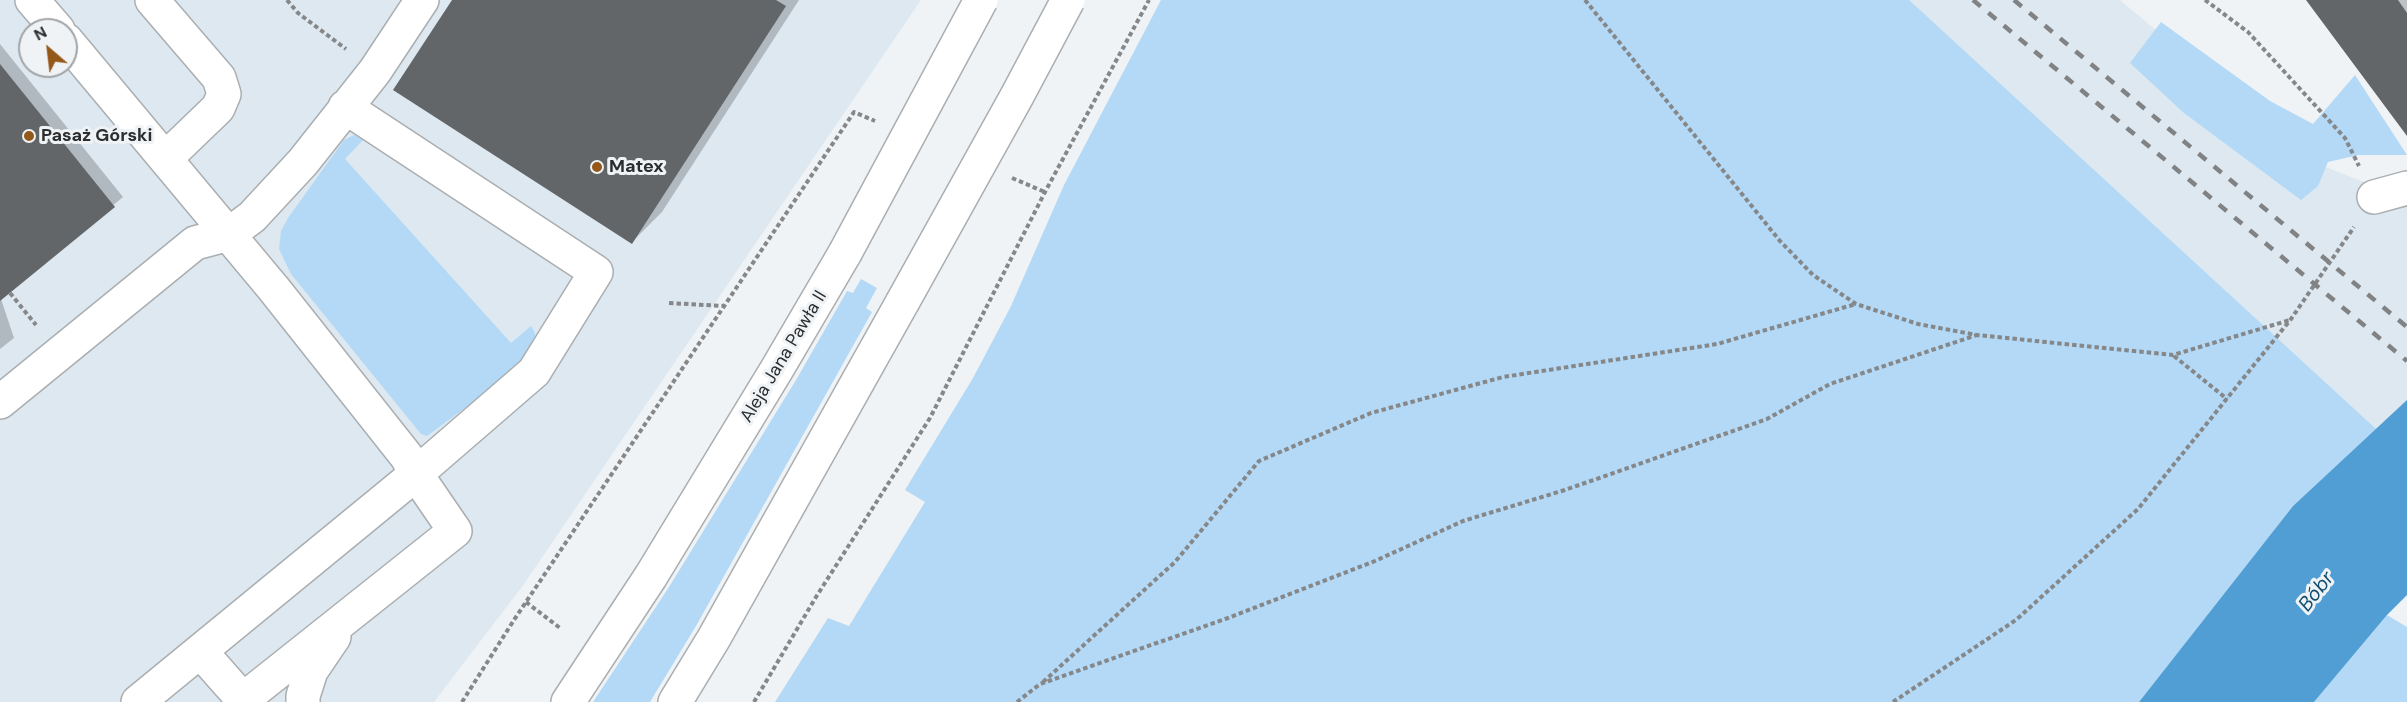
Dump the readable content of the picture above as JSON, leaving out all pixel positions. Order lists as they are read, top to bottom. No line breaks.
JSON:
{"streets":{"main road":["Aleja Jana Pawła II"]},"water":["Bóbr"],"places":["Pasaż Górski","Matex"],"north":"top left"}
